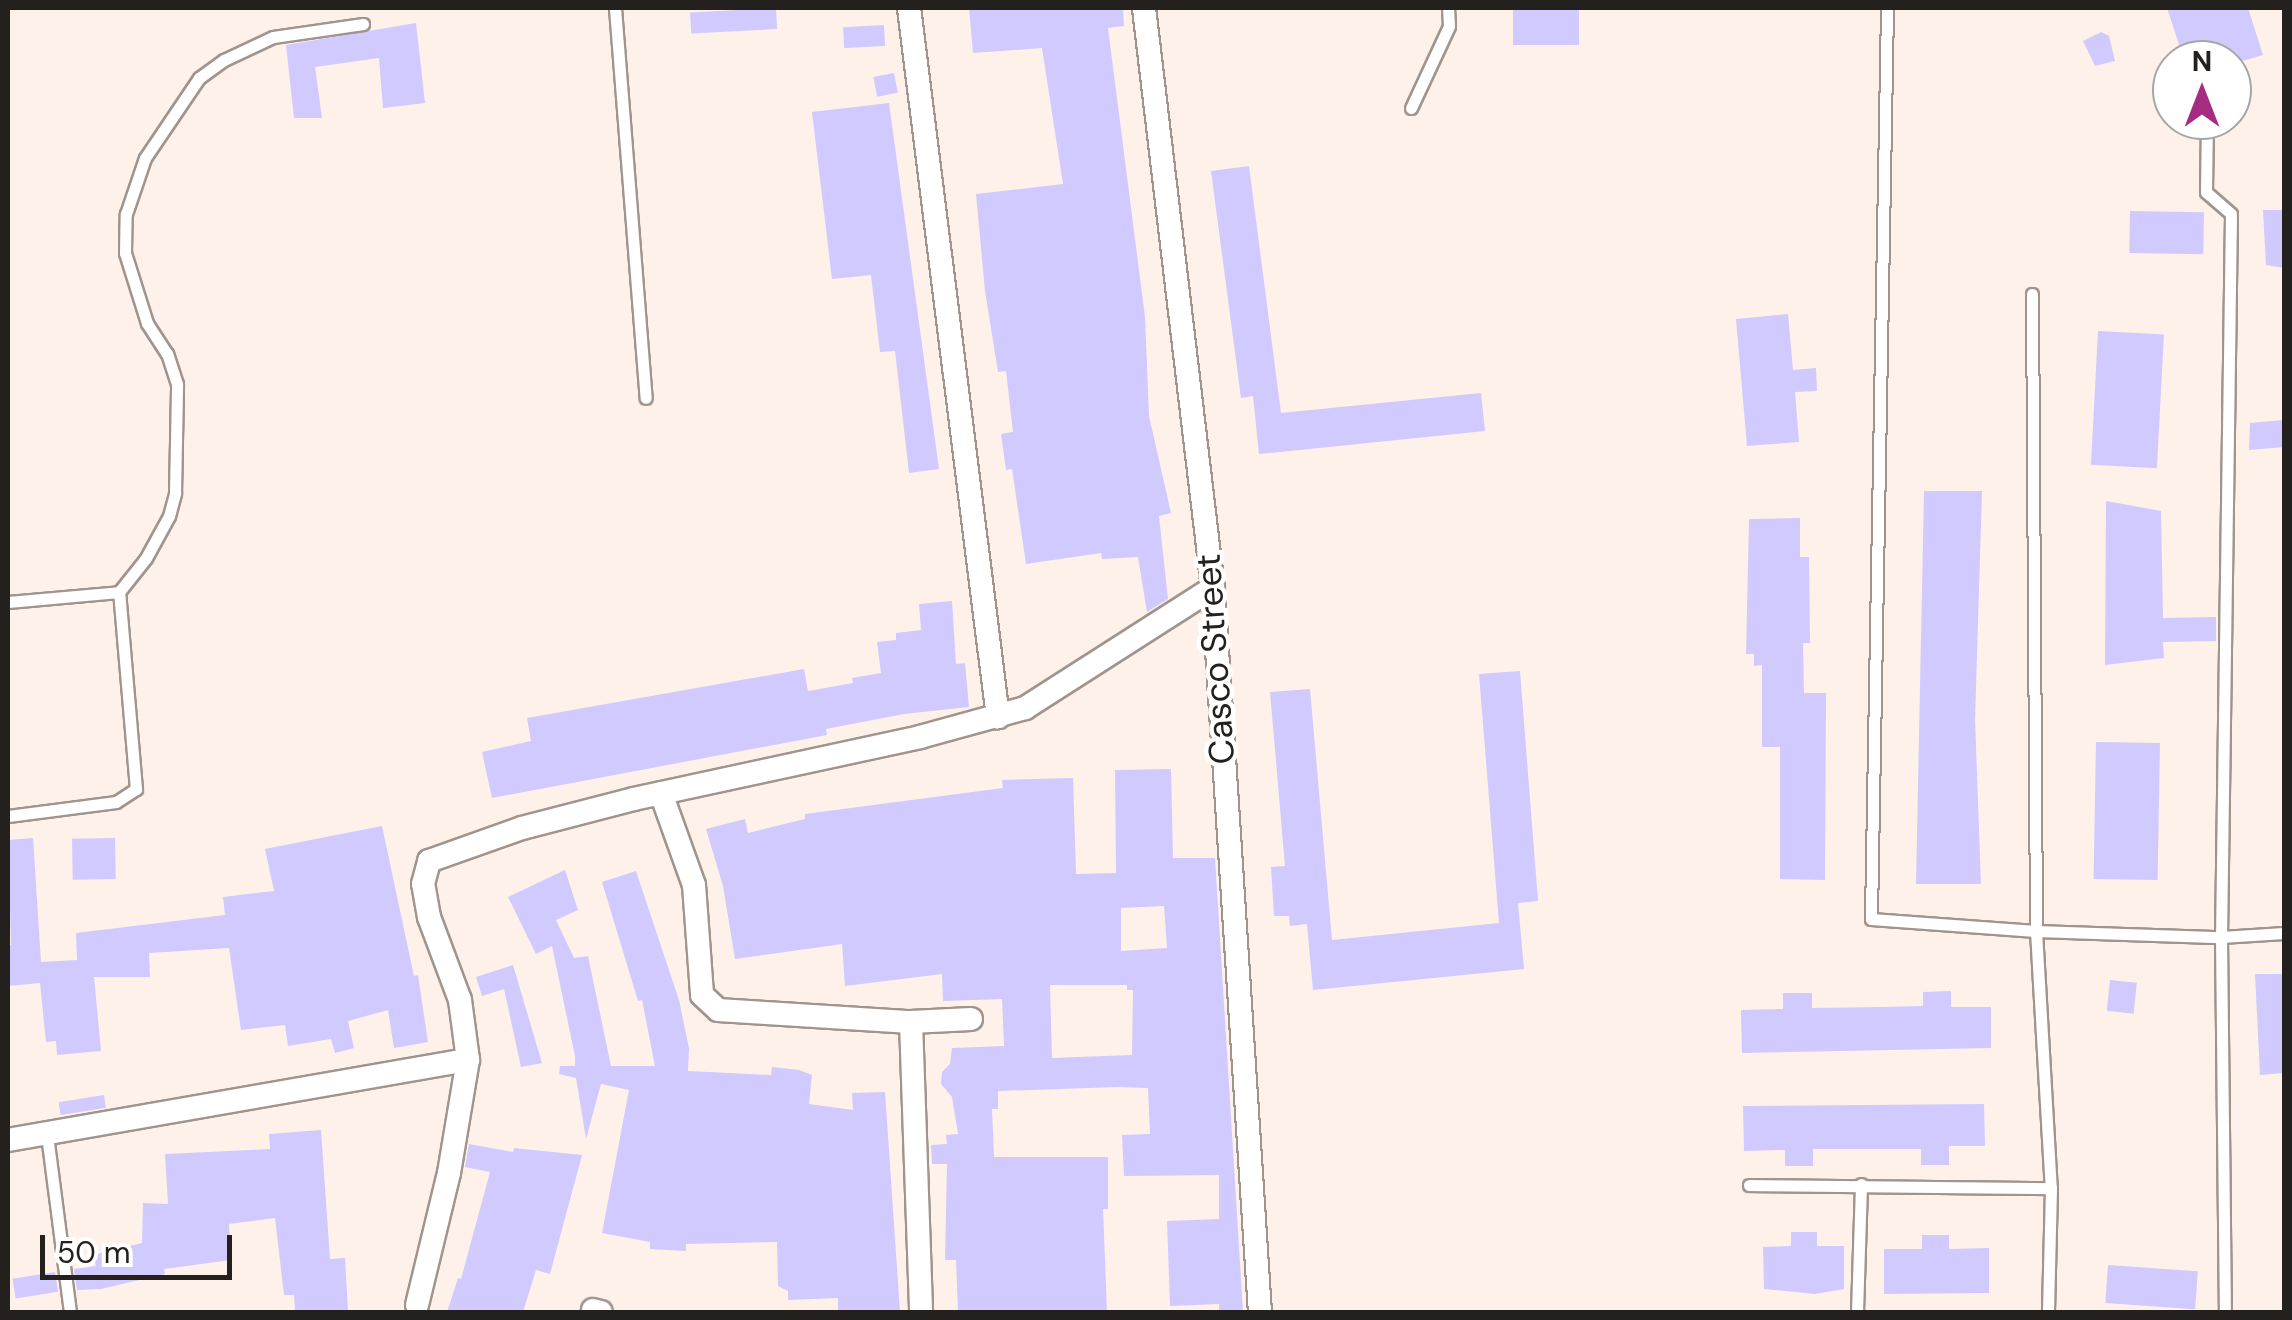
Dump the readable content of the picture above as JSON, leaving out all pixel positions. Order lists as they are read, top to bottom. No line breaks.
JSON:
{"streets":{"street":["Casco Street"]},"scale_bar":"50 m","north":"top"}
